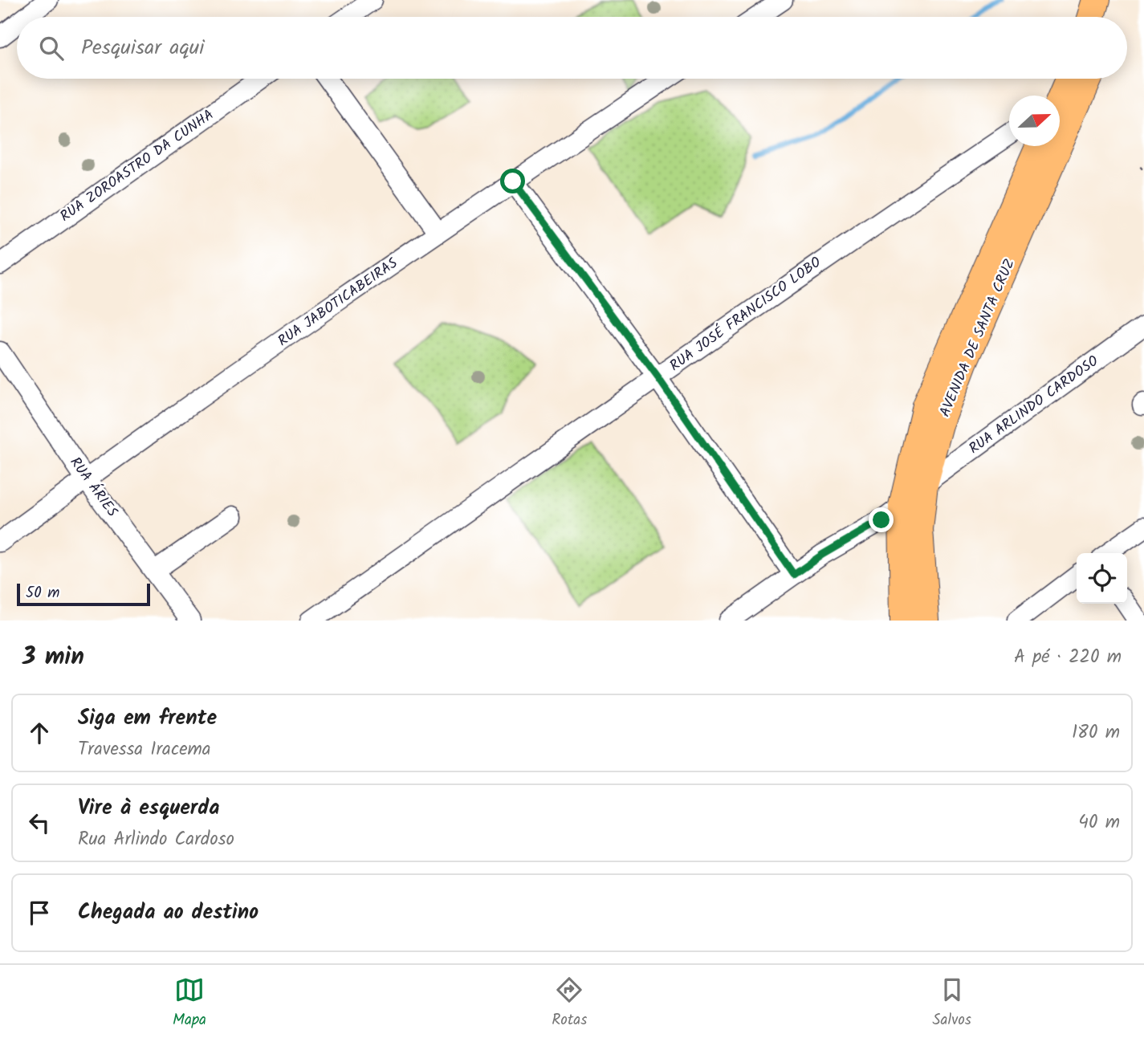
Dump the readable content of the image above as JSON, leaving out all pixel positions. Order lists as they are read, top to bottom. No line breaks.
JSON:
{"streets":{"main road":["AVENIDA DE SANTA CRUZ"],"street":["RUA ZOROASTRO DA CUNHA","RUA JABOTICABEIRAS","RUA JOSÉ FRANCISCO LOBO","RUA ARLINDO CARDOSO","RUA ÁRIES"]},"crossings":[["RUA JABOTICABEIRAS","RUA ÁRIES"],["AVENIDA DE SANTA CRUZ","RUA ARLINDO CARDOSO"]],"scale_bar":"50 m","north":"right","page":{"search":"Pesquisar aqui","scale":"50 m","heading":["3 min","A pé · 220 m"],"list":[["Siga em frente","Travessa Iracema","180 m"],["Vire à esquerda","Rua Arlindo Cardoso","40 m"],"Chegada ao destino"],"nav":["Mapa","Rotas","Salvos"]}}
